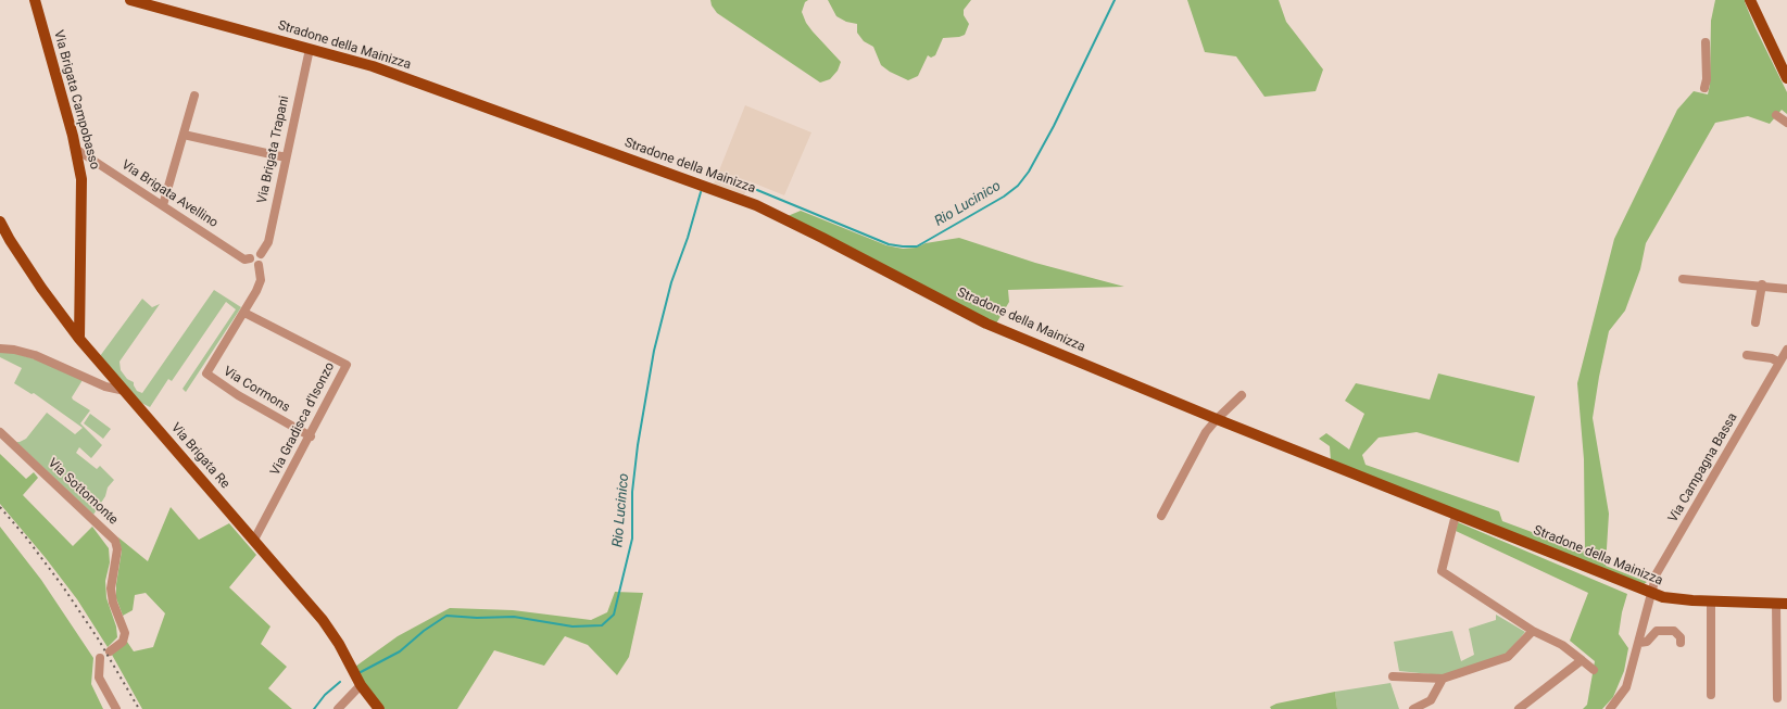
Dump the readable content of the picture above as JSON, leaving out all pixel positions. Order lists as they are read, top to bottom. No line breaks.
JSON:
{"streets":{"main road":["Stradone della Mainizza","Via Brigata Campobasso","Via Brigata Re"],"street":["Via Brigata Trapani","Via Brigata Avellino","Via Cormons","Via Gradisca d'Isonzo","Via Campagna Bassa","Via Sottomonte"]},"crossings":[["Stradone della Mainizza","Via Brigata Trapani"],["Stradone della Mainizza","Via Campagna Bassa"],["Via Brigata Campobasso","Via Brigata Avellino"],["Via Brigata Campobasso","Via Brigata Re"],["Via Brigata Trapani","Via Brigata Avellino"],["Via Brigata Trapani","Via Cormons"],["Via Brigata Avellino","Via Cormons"],["Via Cormons","Via Gradisca d'Isonzo"],["Via Gradisca d'Isonzo","Via Brigata Re"]],"water":["Rio Lucinico"]}
